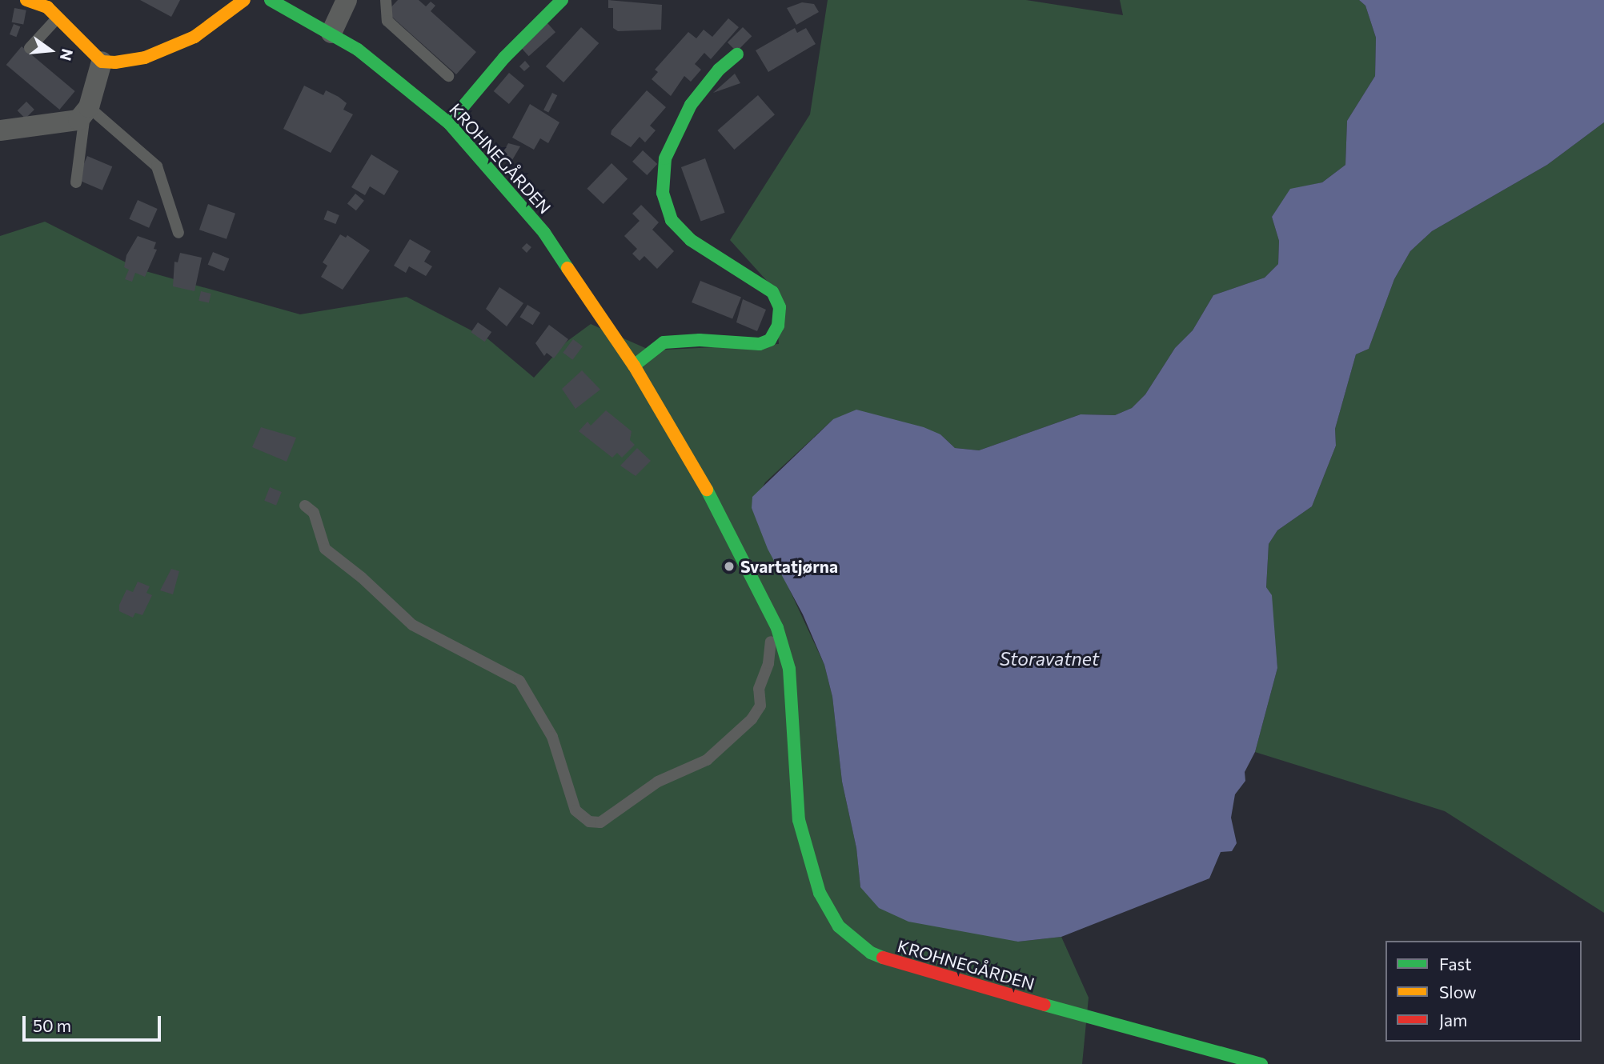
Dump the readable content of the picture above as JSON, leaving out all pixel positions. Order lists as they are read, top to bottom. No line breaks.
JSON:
{"streets":{"main road":["KROHNEGÅRDEN"]},"water":["Storavatnet"],"places":["Svartatjørna"],"legend":["Fast","Slow","Jam"],"scale_bar":"50 m","north":"right"}
